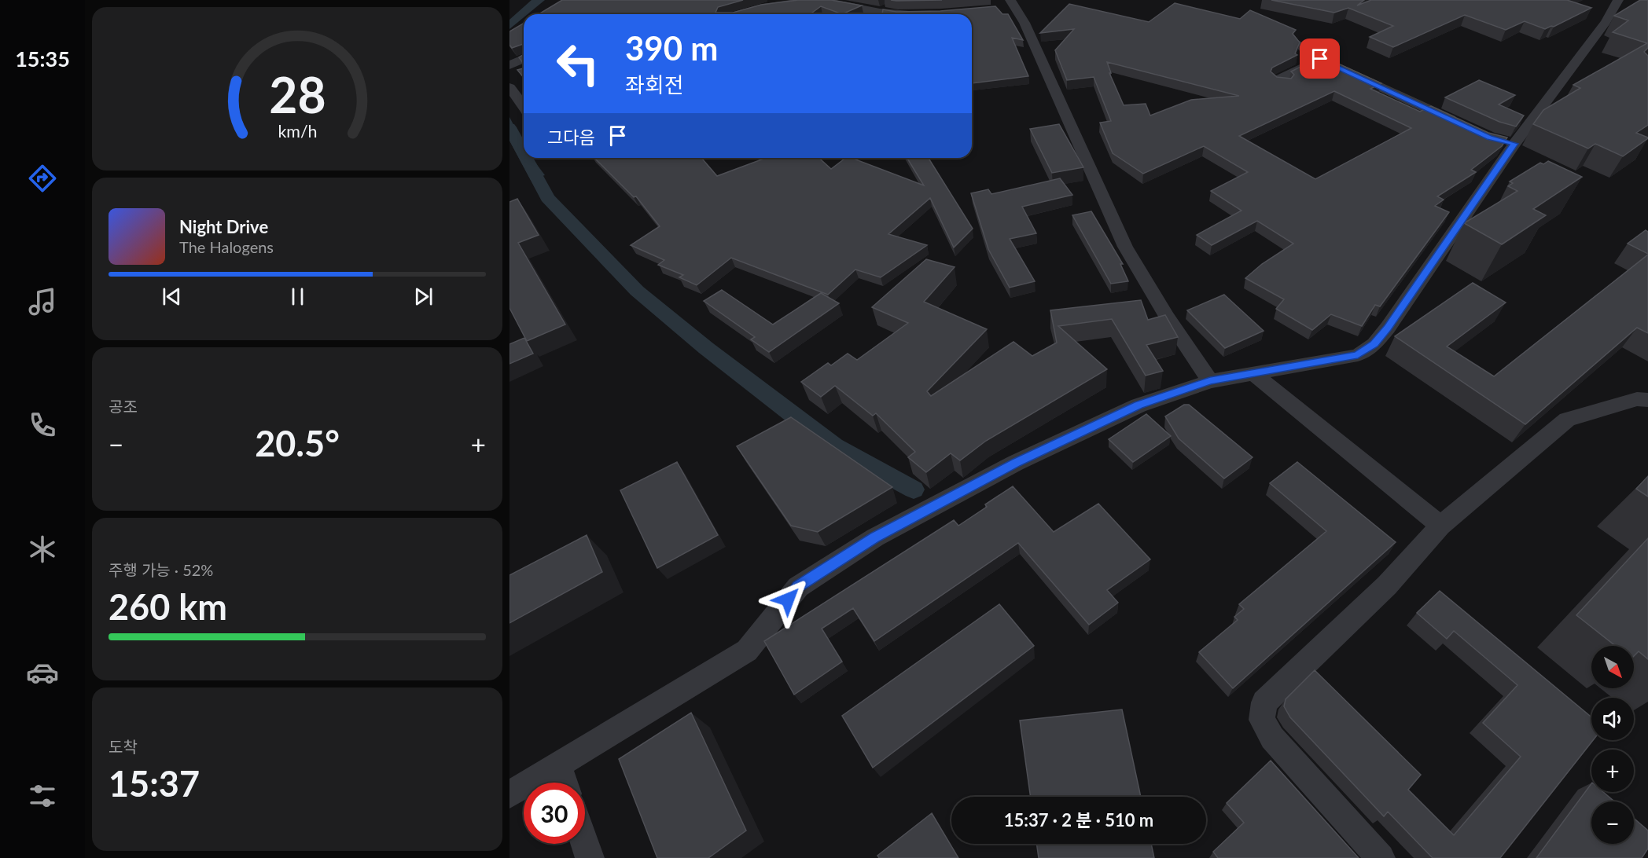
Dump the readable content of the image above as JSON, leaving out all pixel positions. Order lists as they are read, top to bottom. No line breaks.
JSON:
{"north":"bottom right","page":{"tabs":"15:35","turn":["390 m","좌회전"],"then":"그다음","song":["Night Drive","The Halogens"],"tile":["공조",["주행 가능 · 52%","260 km"],["도착","15:37"]],"heat":["−","20.5°","+"],"map_buttons":["+","−"],"limit":"30","trip":"15:37 · 2 분 · 510 m","gauge":["28","km/h"]}}
